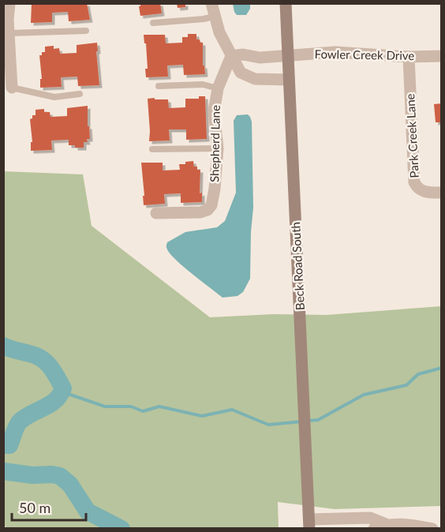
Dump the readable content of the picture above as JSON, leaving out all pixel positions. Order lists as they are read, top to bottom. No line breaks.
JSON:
{"streets":{"main road":["Beck Road South"],"street":["Fowler Creek Drive","Park Creek Lane","Shepherd Lane"]},"crossings":[["Fowler Creek Drive","Park Creek Lane"],["Fowler Creek Drive","Beck Road South"]],"scale_bar":"50 m"}
